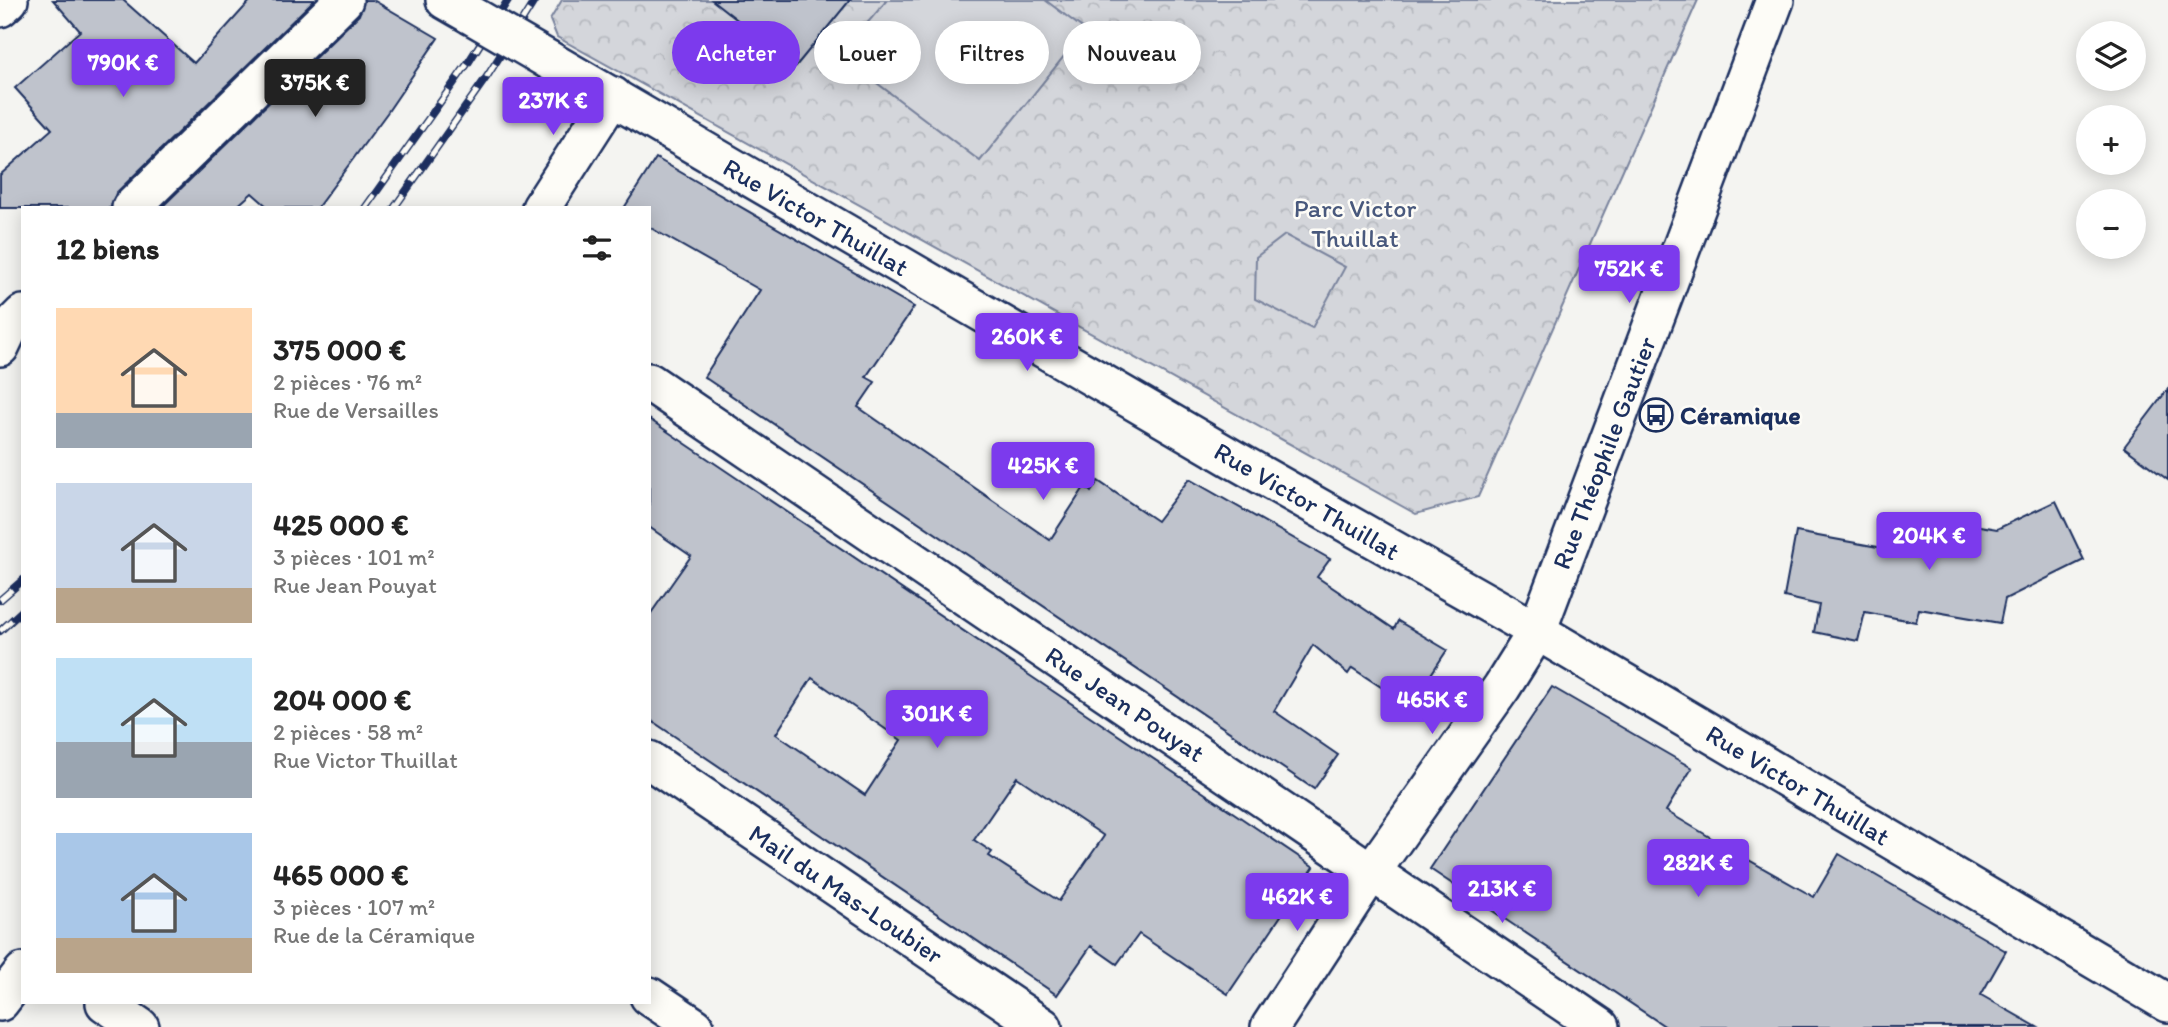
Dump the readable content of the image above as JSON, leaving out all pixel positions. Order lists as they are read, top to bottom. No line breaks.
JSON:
{"streets":{"street":["Rue Victor Thuillat","Rue Théophile Gautier","Rue Jean Pouyat","Mail du Mas-Loubier"]},"crossings":[["Rue Victor Thuillat","Rue Théophile Gautier"],["Rue Théophile Gautier","Rue Jean Pouyat"]],"parks":["Parc Victor Thuillat"],"places":{"bus stop":["Céramique"]},"page":{"map_buttons":["+","−"],"chip":["Acheter","Louer","Filtres","Nouveau"],"price":["790K €","375K €","237K €","752K €","260K €","425K €","204K €","465K €","301K €","282K €","213K €","462K €"],"heading":"12 biens","list":[{"name":"375 000 €","note":"2 pièces · 76 m² · Rue de Versailles"},{"name":"425 000 €","note":"3 pièces · 101 m² · Rue Jean Pouyat"},{"name":"204 000 €","note":"2 pièces · 58 m² · Rue Victor Thuillat"},{"name":"465 000 €","note":"3 pièces · 107 m² · Rue de la Céramique"}]}}
